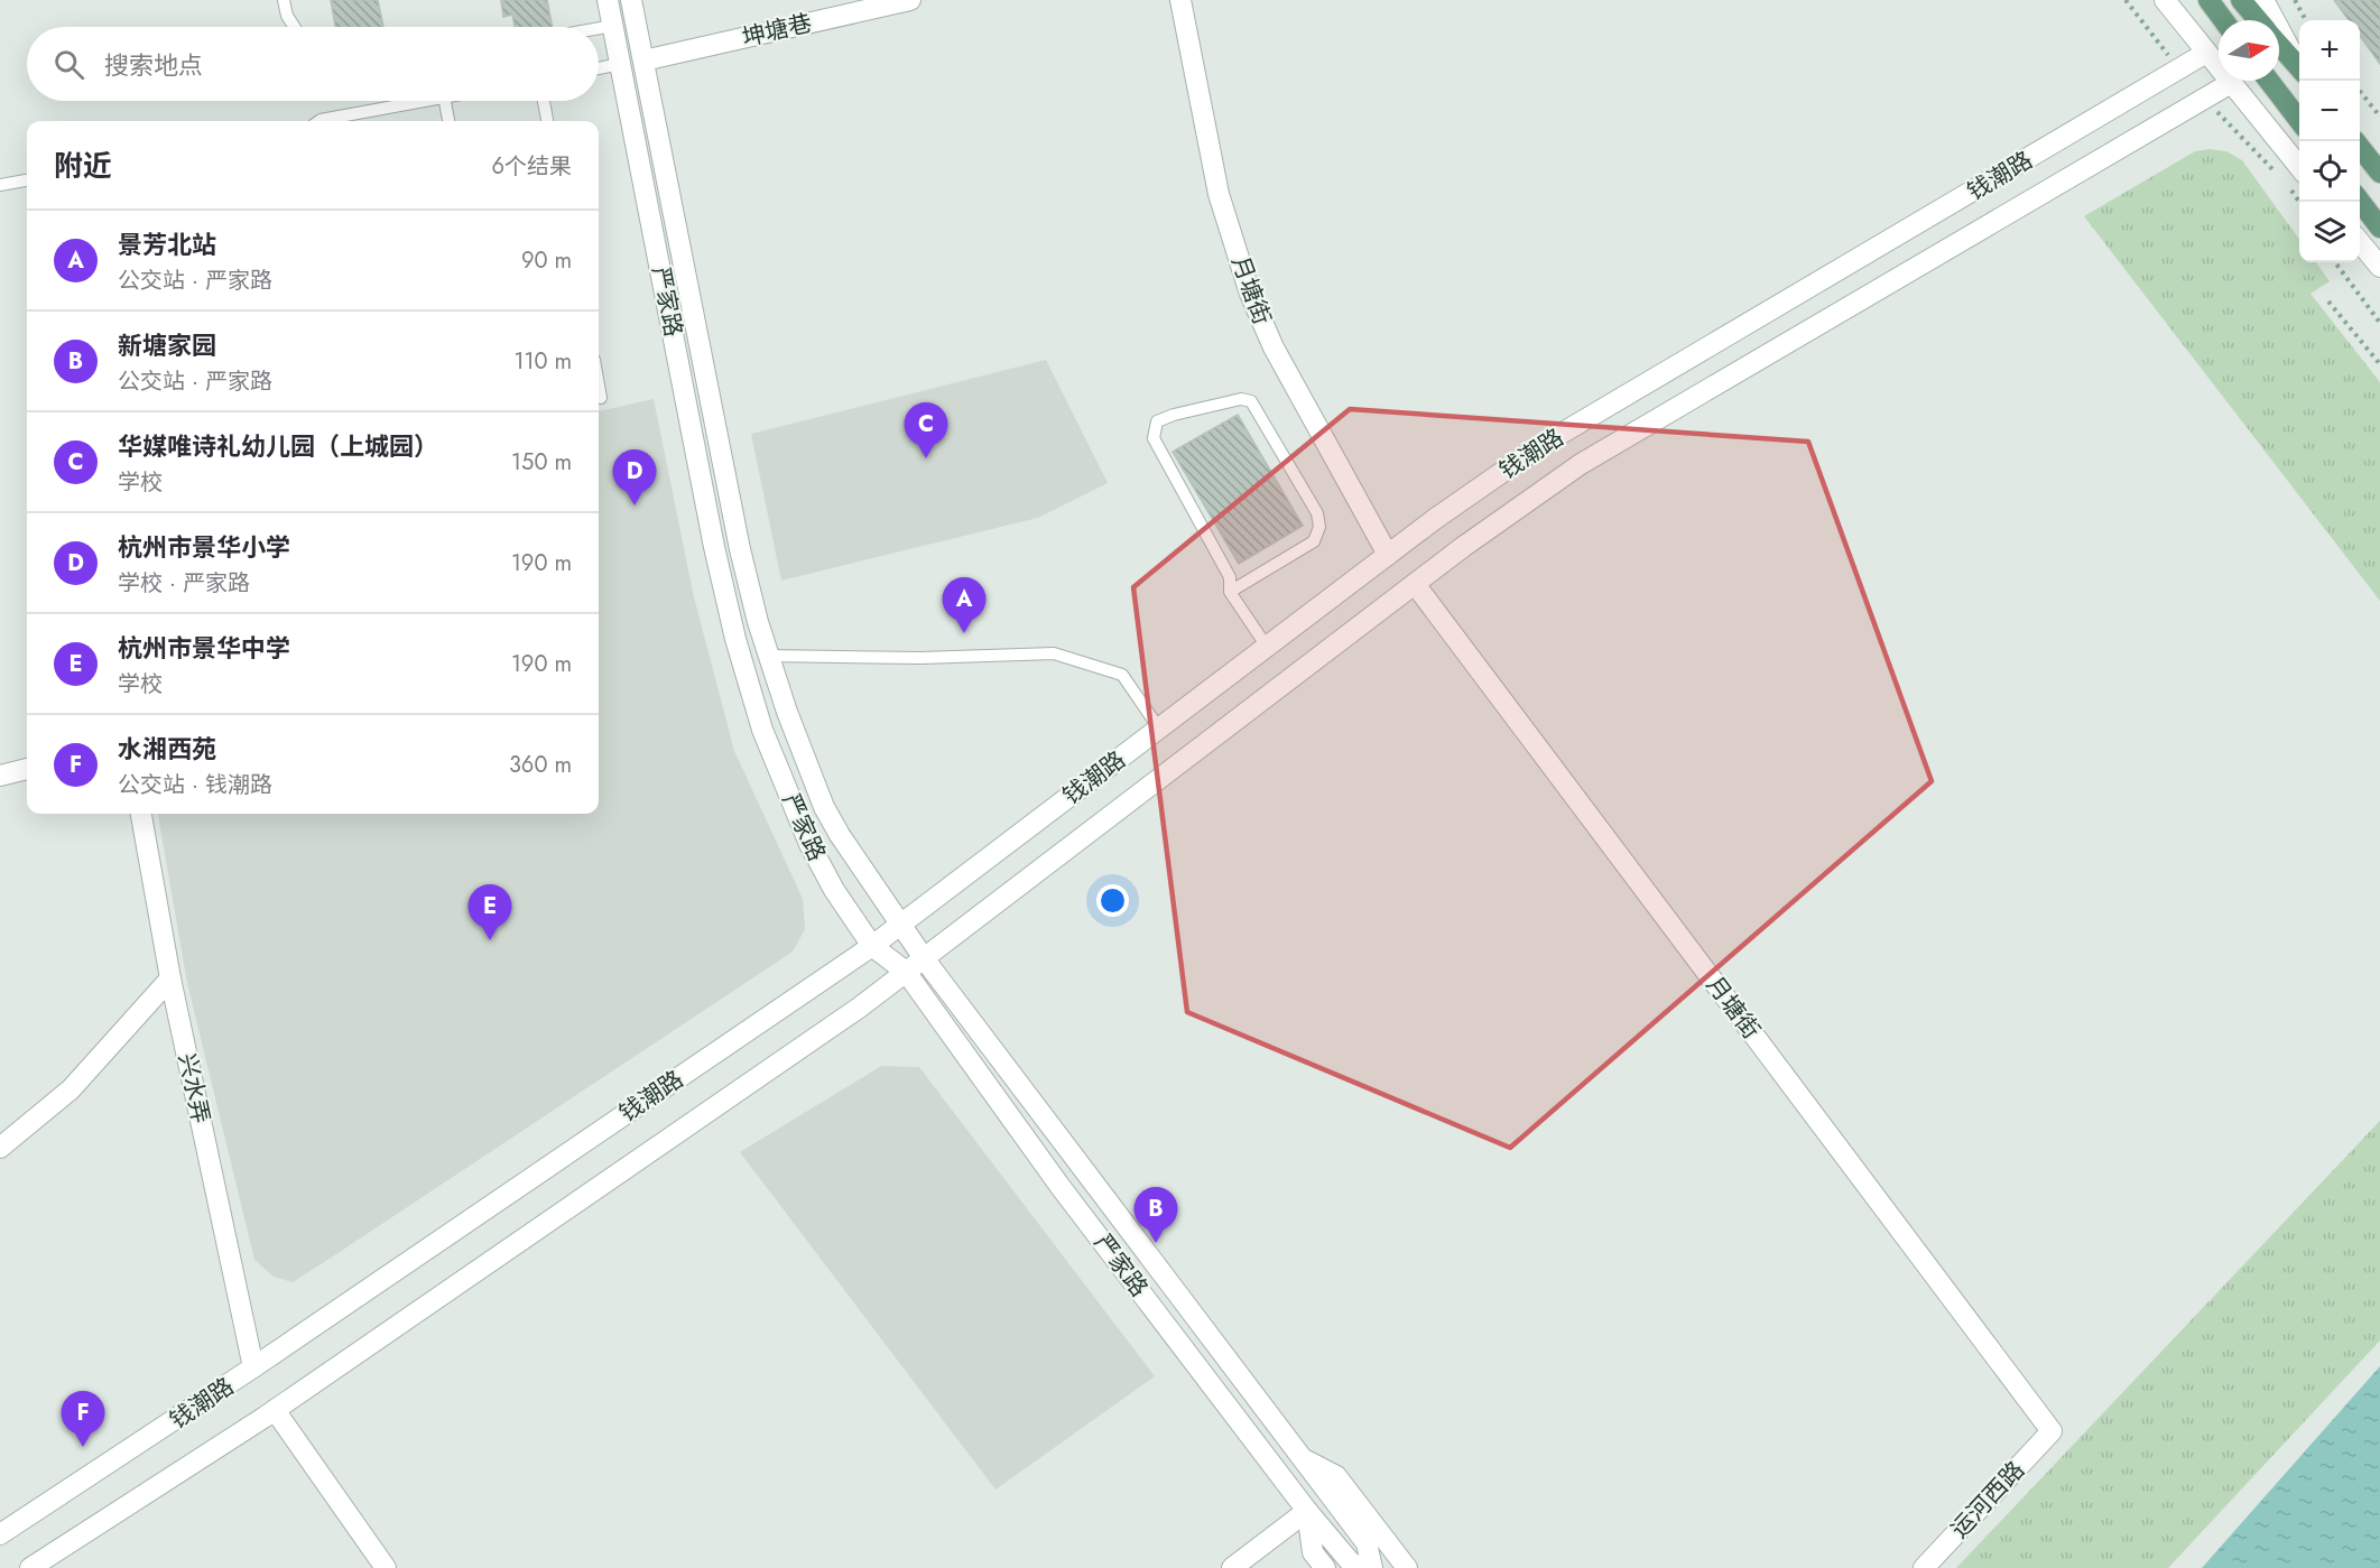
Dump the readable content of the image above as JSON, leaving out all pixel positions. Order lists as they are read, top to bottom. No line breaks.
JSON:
{"streets":{"street":["坤塘巷","钱潮路","月塘街","严家路","兴水弄","运河西路"]},"crossings":[["坤塘巷","严家路"],["钱潮路","月塘街"],["钱潮路","严家路"],["钱潮路","兴水弄"],["月塘街","运河西路"]],"north":"right","page":{"map_buttons":["+","−"],"search":"搜索地点","heading":["附近","6个结果"],"list":[{"mark":"A","name":"景芳北站","note":"公交站 · 严家路","value":"90 m"},{"mark":"B","name":"新塘家园","note":"公交站 · 严家路","value":"110 m"},{"mark":"C","name":"华媒唯诗礼幼儿园（上城园）","note":"学校","value":"150 m"},{"mark":"D","name":"杭州市景华小学","note":"学校 · 严家路","value":"190 m"},{"mark":"E","name":"杭州市景华中学","note":"学校","value":"190 m"},{"mark":"F","name":"水湘西苑","note":"公交站 · 钱潮路","value":"360 m"}],"pins":["C","D","A","E","B","F"]}}
